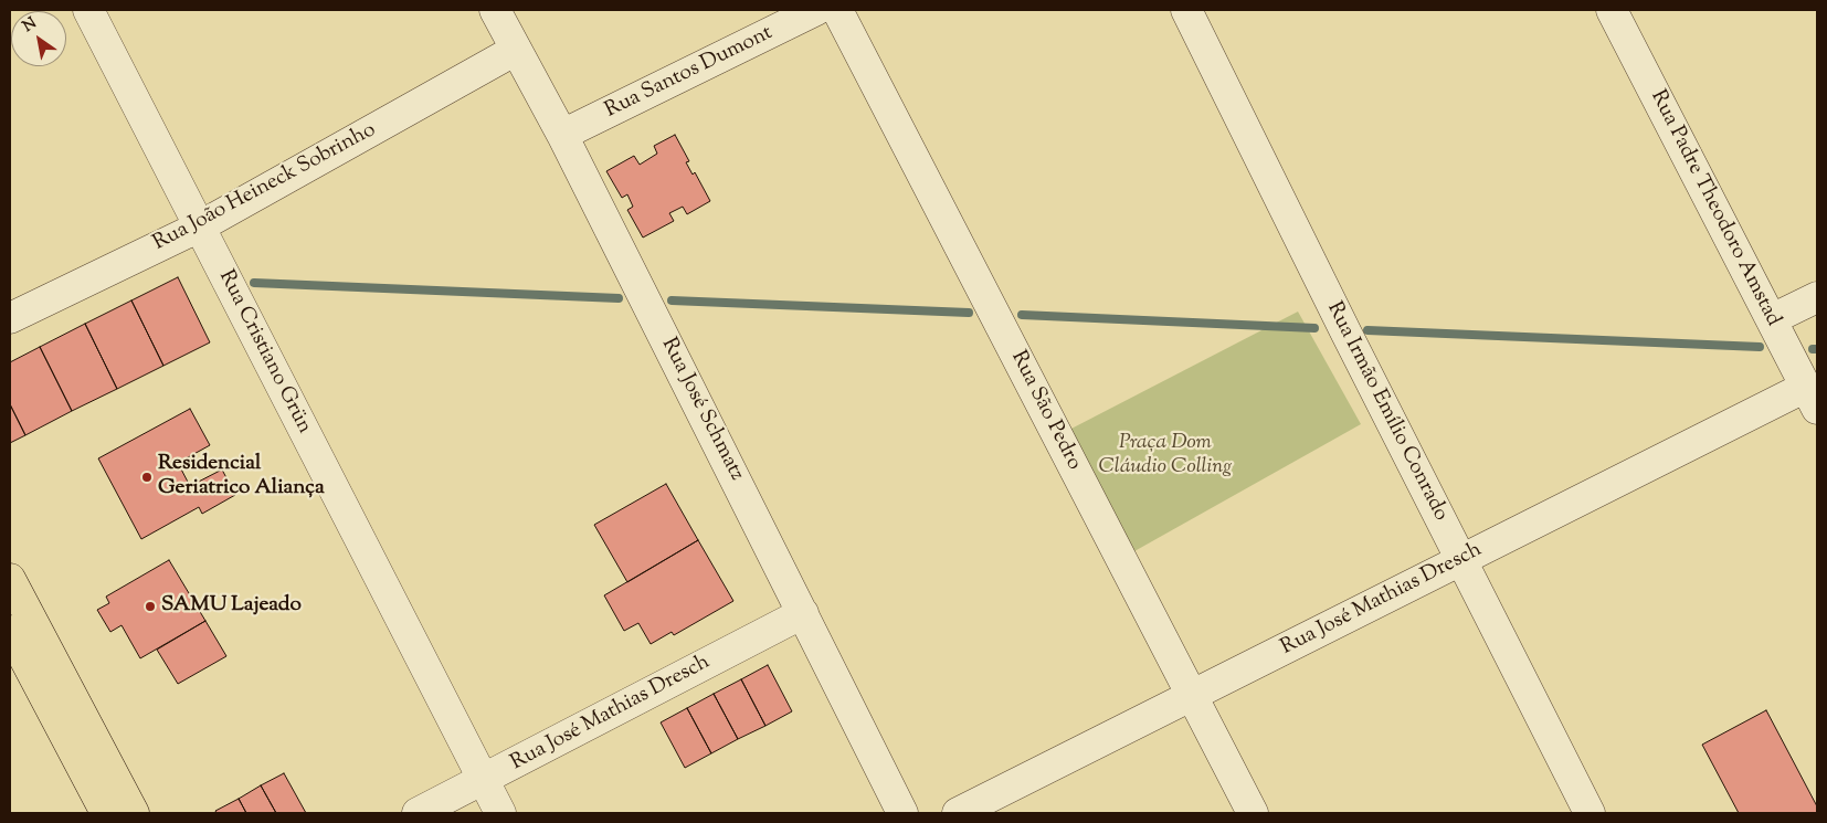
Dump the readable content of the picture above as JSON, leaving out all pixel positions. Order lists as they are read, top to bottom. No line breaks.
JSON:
{"streets":{"street":["Rua Santos Dumont","Rua João Heineck Sobrinho","Rua Padre Theodoro Amstad","Rua Cristiano Grün","Rua José Schmatz","Rua São Pedro","Rua Irmão Emílio Conrado","Rua José Mathias Dresch"]},"crossings":[["Rua Santos Dumont","Rua José Schmatz"],["Rua João Heineck Sobrinho","Rua Cristiano Grün"],["Rua João Heineck Sobrinho","Rua José Schmatz"],["Rua Padre Theodoro Amstad","Rua José Mathias Dresch"],["Rua Cristiano Grün","Rua José Mathias Dresch"],["Rua José Schmatz","Rua José Mathias Dresch"],["Rua São Pedro","Rua José Mathias Dresch"],["Rua Irmão Emílio Conrado","Rua José Mathias Dresch"]],"parks":["Praça Dom Cláudio Colling"],"places":["Residencial Geriatrico Aliança","SAMU Lajeado"],"north":"top left"}
